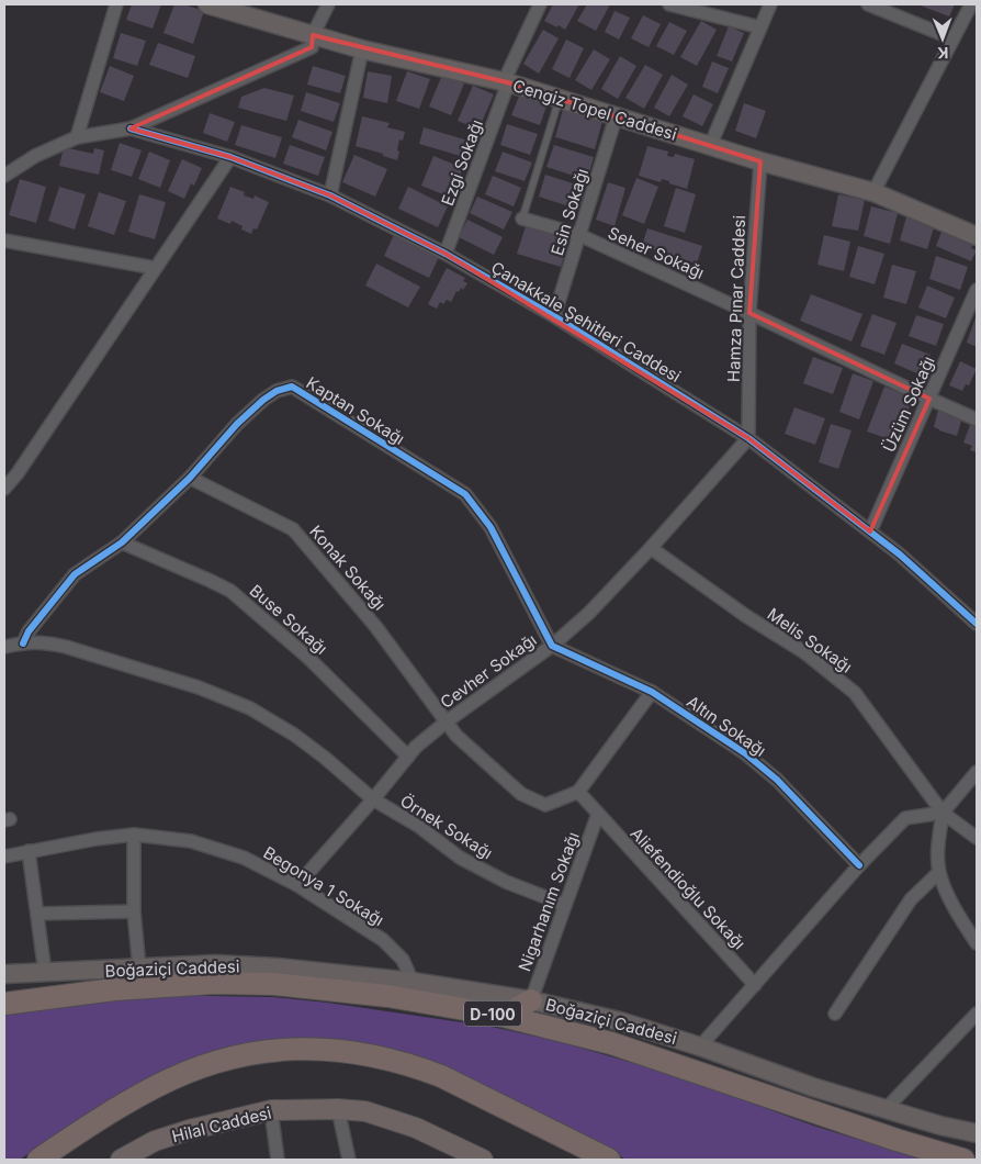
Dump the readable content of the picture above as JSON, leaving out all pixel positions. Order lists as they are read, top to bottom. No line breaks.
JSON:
{"streets":{"highway":["D-100"],"main road":["Cengiz Topel Caddesi","Boğaziçi Caddesi","Hilal Caddesi"],"street":["Ezgi Sokağı","Esin Sokağı","Seher Sokağı","Hamza Pınar Caddesi","Çanakkale Şehitleri Caddesi","Üzüm Sokağı","Kaptan Sokağı","Konak Sokağı","Buse Sokağı","Melis Sokağı","Cevher Sokağı","Altın Sokağı","Örnek Sokağı","Begonya 1 Sokağı","Aliefendioğlu Sokağı","Nigarhanım Sokağı"]},"crossings":[["Cengiz Topel Caddesi","Ezgi Sokağı"],["Cengiz Topel Caddesi","Esin Sokağı"],["Cengiz Topel Caddesi","Hamza Pınar Caddesi"],["Ezgi Sokağı","Çanakkale Şehitleri Caddesi"],["Esin Sokağı","Seher Sokağı"],["Esin Sokağı","Çanakkale Şehitleri Caddesi"],["Seher Sokağı","Hamza Pınar Caddesi"],["Seher Sokağı","Üzüm Sokağı"],["Hamza Pınar Caddesi","Çanakkale Şehitleri Caddesi"],["Hamza Pınar Caddesi","Cevher Sokağı"],["Çanakkale Şehitleri Caddesi","Üzüm Sokağı"],["Çanakkale Şehitleri Caddesi","Cevher Sokağı"],["Kaptan Sokağı","Konak Sokağı"],["Kaptan Sokağı","Buse Sokağı"],["Kaptan Sokağı","Cevher Sokağı"],["Kaptan Sokağı","Altın Sokağı"],["Kaptan Sokağı","Örnek Sokağı"],["Konak Sokağı","Cevher Sokağı"],["Buse Sokağı","Cevher Sokağı"],["Melis Sokağı","Cevher Sokağı"],["Cevher Sokağı","Altın Sokağı"],["Cevher Sokağı","Örnek Sokağı"],["Cevher Sokağı","Begonya 1 Sokağı"],["Örnek Sokağı","Nigarhanım Sokağı"],["Begonya 1 Sokağı","Boğaziçi Caddesi"],["Aliefendioğlu Sokağı","Nigarhanım Sokağı"],["Nigarhanım Sokağı","Boğaziçi Caddesi"]],"north":"bottom"}
